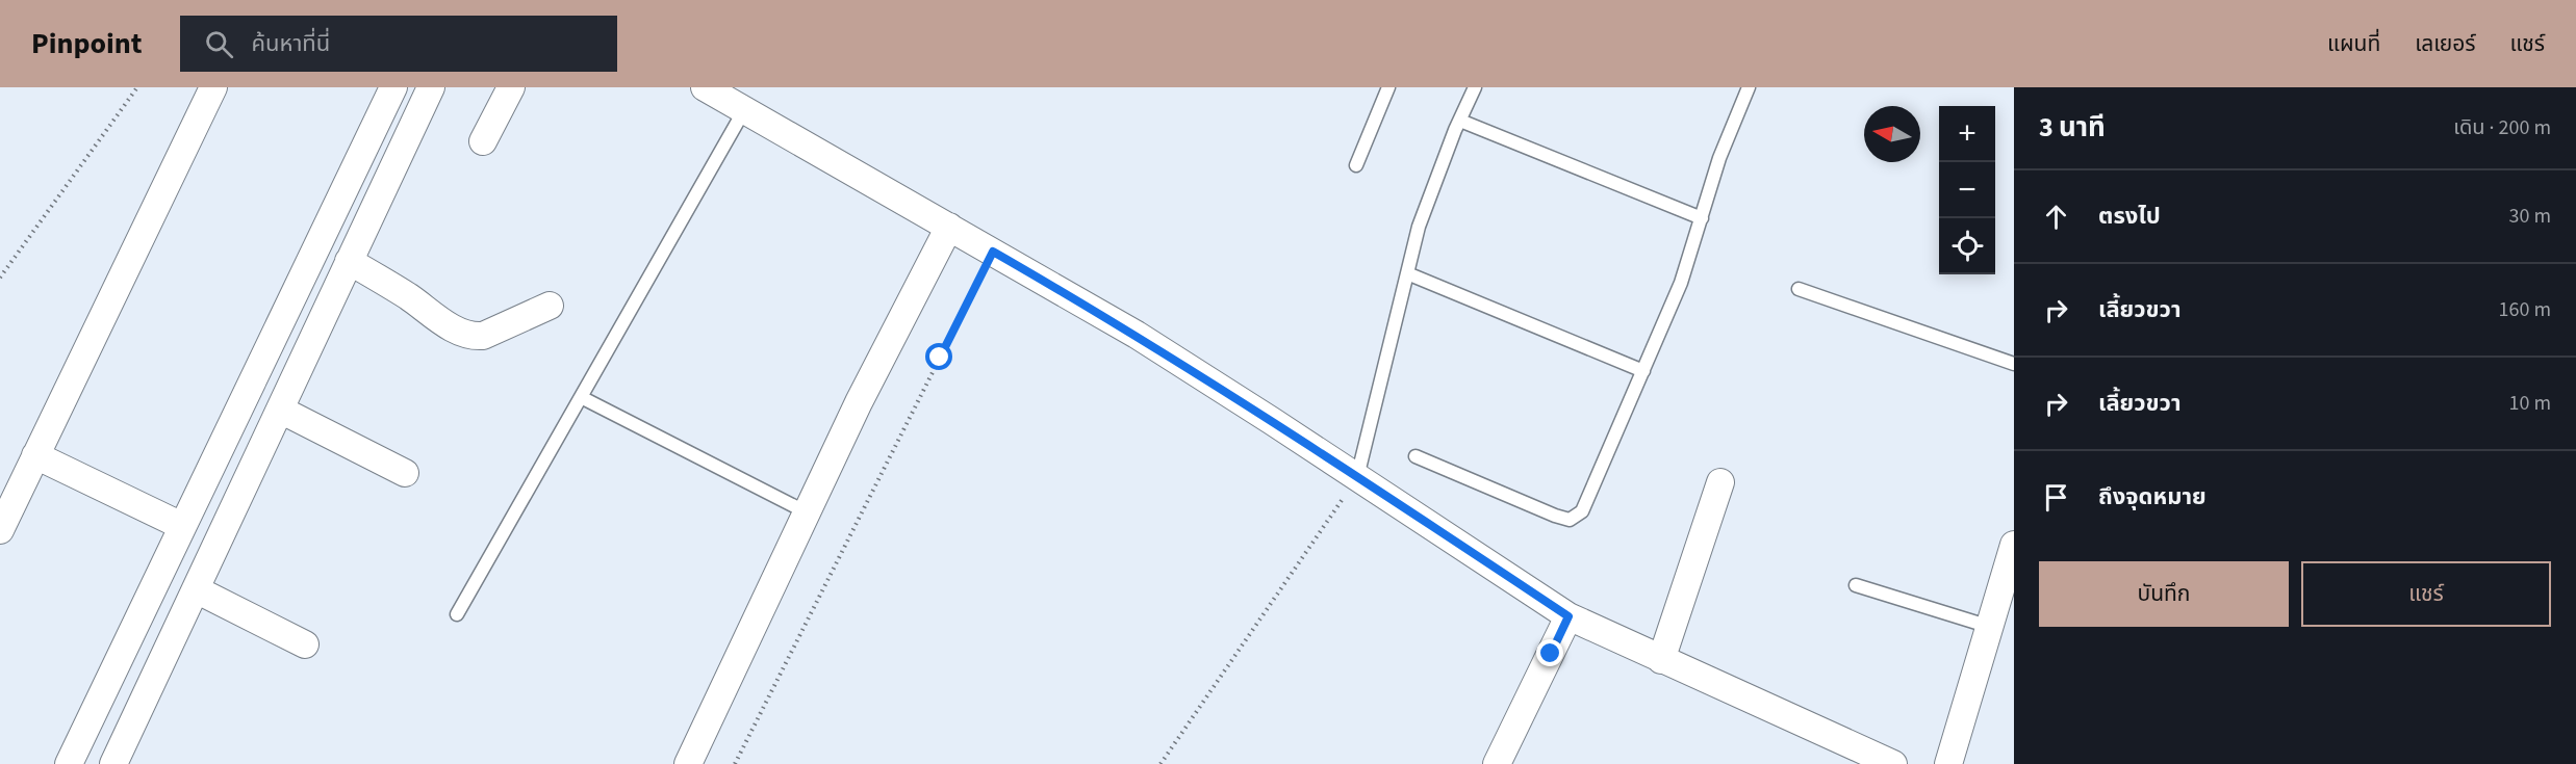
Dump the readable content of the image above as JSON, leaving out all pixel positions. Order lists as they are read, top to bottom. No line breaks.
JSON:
{"north":"left","page":{"header":"Pinpoint","search":"ค้นหาที่นี่","nav":["แผนที่","เลเยอร์","แชร์"],"heading":["3 นาที","เดิน · 200 m"],"map_buttons":["+","−"],"list":[["ตรงไป","30 m"],["เลี้ยวขวา","160 m"],["เลี้ยวขวา","10 m"],"ถึงจุดหมาย"],"buttons":["บันทึก","แชร์"]}}
